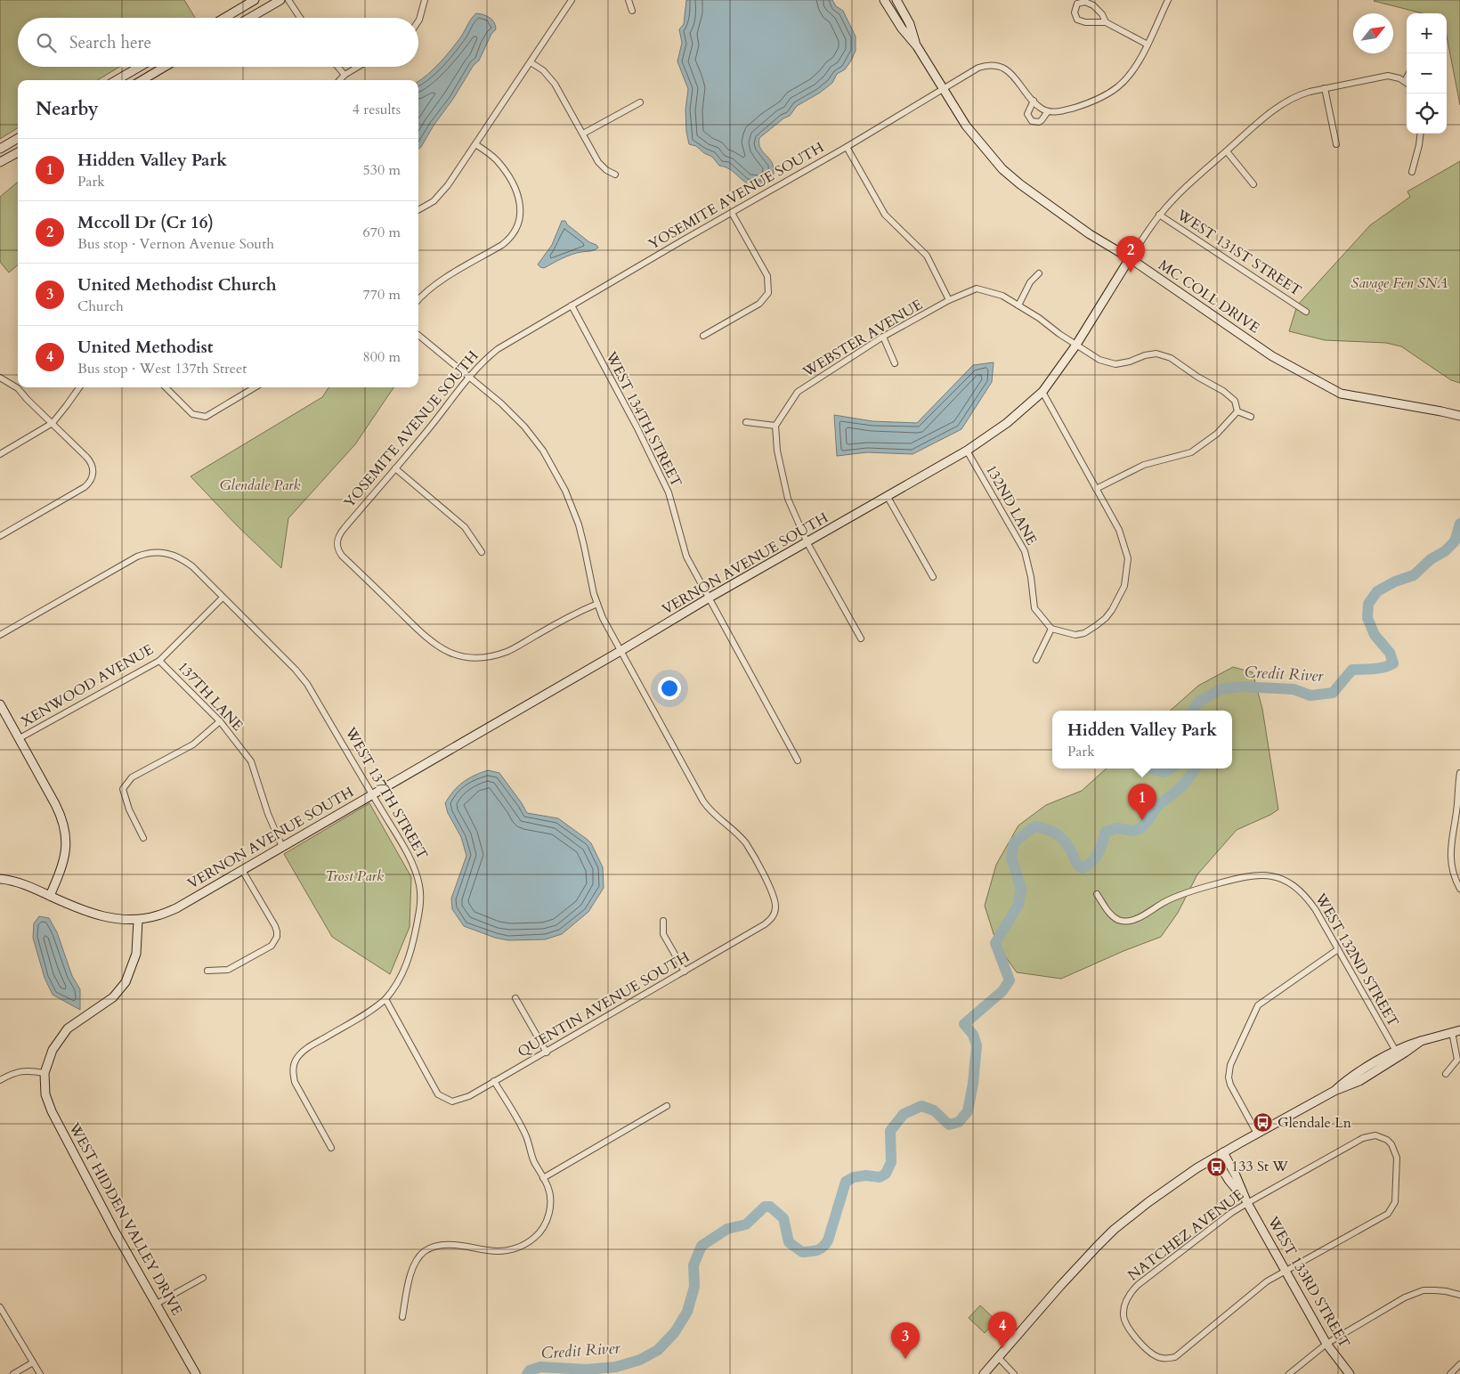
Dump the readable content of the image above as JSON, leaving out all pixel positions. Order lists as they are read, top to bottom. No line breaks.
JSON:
{"streets":{"street":["YOSEMITE AVENUE SOUTH","WEST 131ST STREET","MC COLL DRIVE","WEBSTER AVENUE","WEST 134TH STREET","132ND LANE","VERNON AVENUE SOUTH","XENWOOD AVENUE","137TH LANE","WEST 137TH STREET","WEST 132ND STREET","QUENTIN AVENUE SOUTH","WEST HIDDEN VALLEY DRIVE","NATCHEZ AVENUE","WEST 133RD STREET"]},"crossings":[["YOSEMITE AVENUE SOUTH","MC COLL DRIVE"],["YOSEMITE AVENUE SOUTH","WEST 134TH STREET"],["WEST 131ST STREET","VERNON AVENUE SOUTH"],["MC COLL DRIVE","VERNON AVENUE SOUTH"],["WEST 134TH STREET","VERNON AVENUE SOUTH"],["132ND LANE","VERNON AVENUE SOUTH"],["VERNON AVENUE SOUTH","137TH LANE"],["VERNON AVENUE SOUTH","WEST 137TH STREET"],["VERNON AVENUE SOUTH","QUENTIN AVENUE SOUTH"],["XENWOOD AVENUE","137TH LANE"],["XENWOOD AVENUE","WEST 137TH STREET"],["WEST 137TH STREET","QUENTIN AVENUE SOUTH"],["NATCHEZ AVENUE","WEST 133RD STREET"]],"water":["Credit River"],"parks":["Savage Fen SNA","Glendale Park","Trost Park"],"places":{"bus stop":["Glendale Ln","133 St W"]},"north":"top right","page":{"map_buttons":["+","−"],"search":"Search here","heading":["Nearby","4 results"],"list":[{"mark":"1","name":"Hidden Valley Park","note":"Park","value":"530 m"},{"mark":"2","name":"Mccoll Dr (Cr 16)","note":"Bus stop · Vernon Avenue South","value":"670 m"},{"mark":"3","name":"United Methodist Church","note":"Church","value":"770 m"},{"mark":"4","name":"United Methodist","note":"Bus stop · West 137th Street","value":"800 m"}],"pins":["2","1","4","3"],"popup":["Hidden Valley Park","Park"]}}
